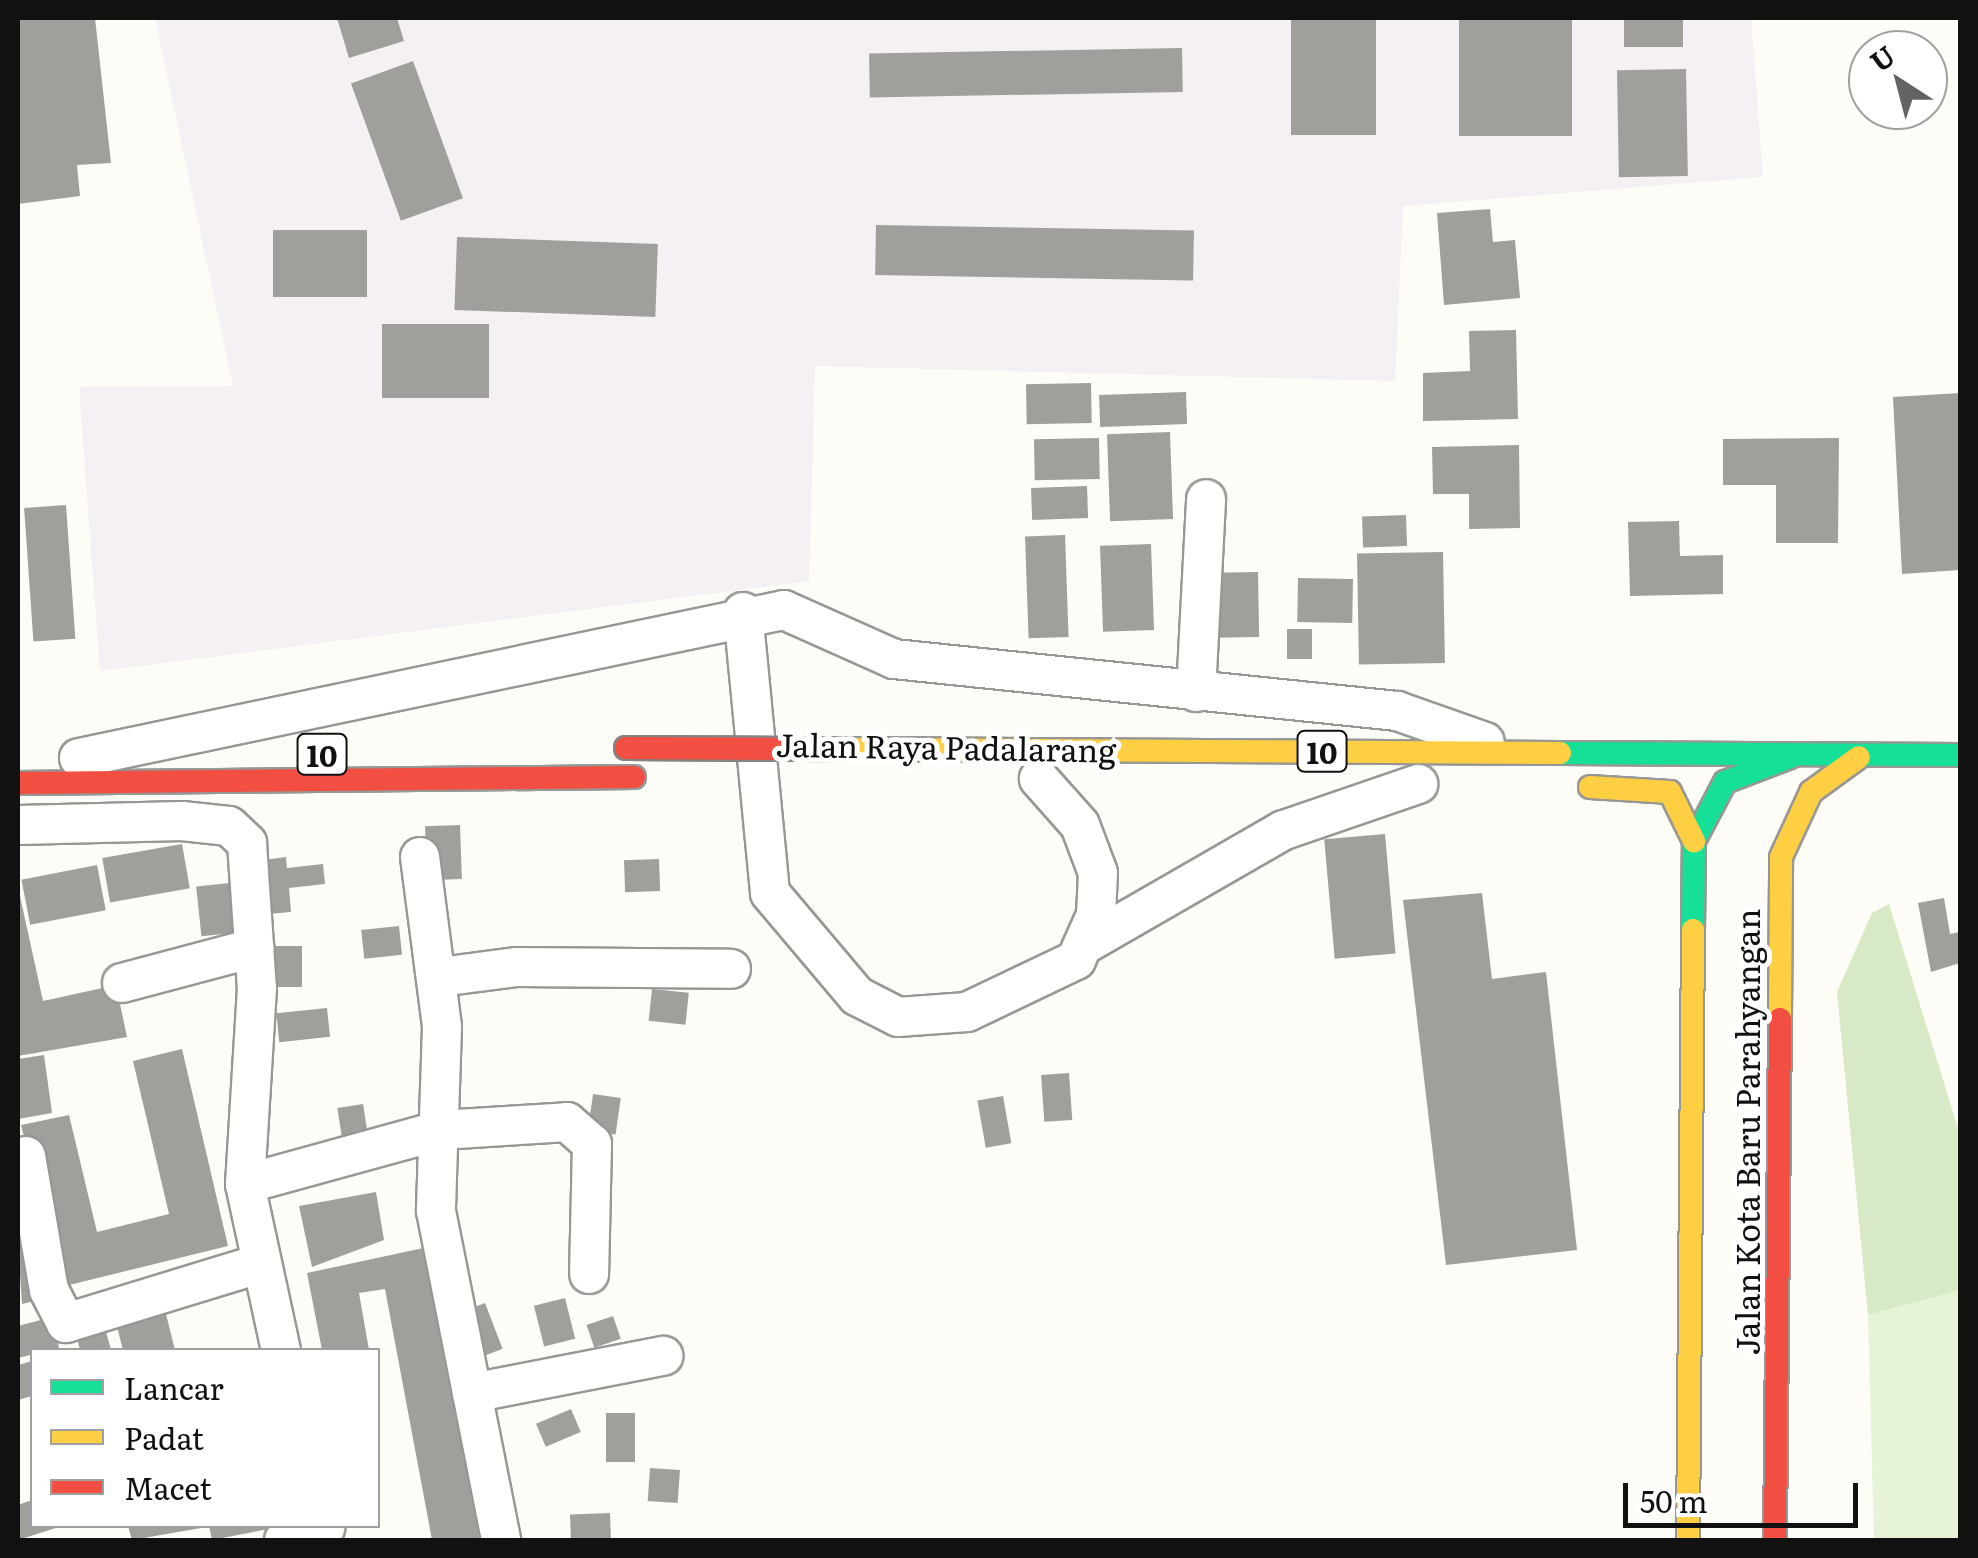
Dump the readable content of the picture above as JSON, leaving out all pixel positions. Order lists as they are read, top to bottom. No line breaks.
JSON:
{"streets":{"main road":["Jalan Raya Padalarang","10","Jalan Kota Baru Parahyangan"]},"crossings":[["Jalan Raya Padalarang","Jalan Kota Baru Parahyangan"]],"legend":["Lancar","Padat","Macet"],"scale_bar":"50 m","north":"top left"}
